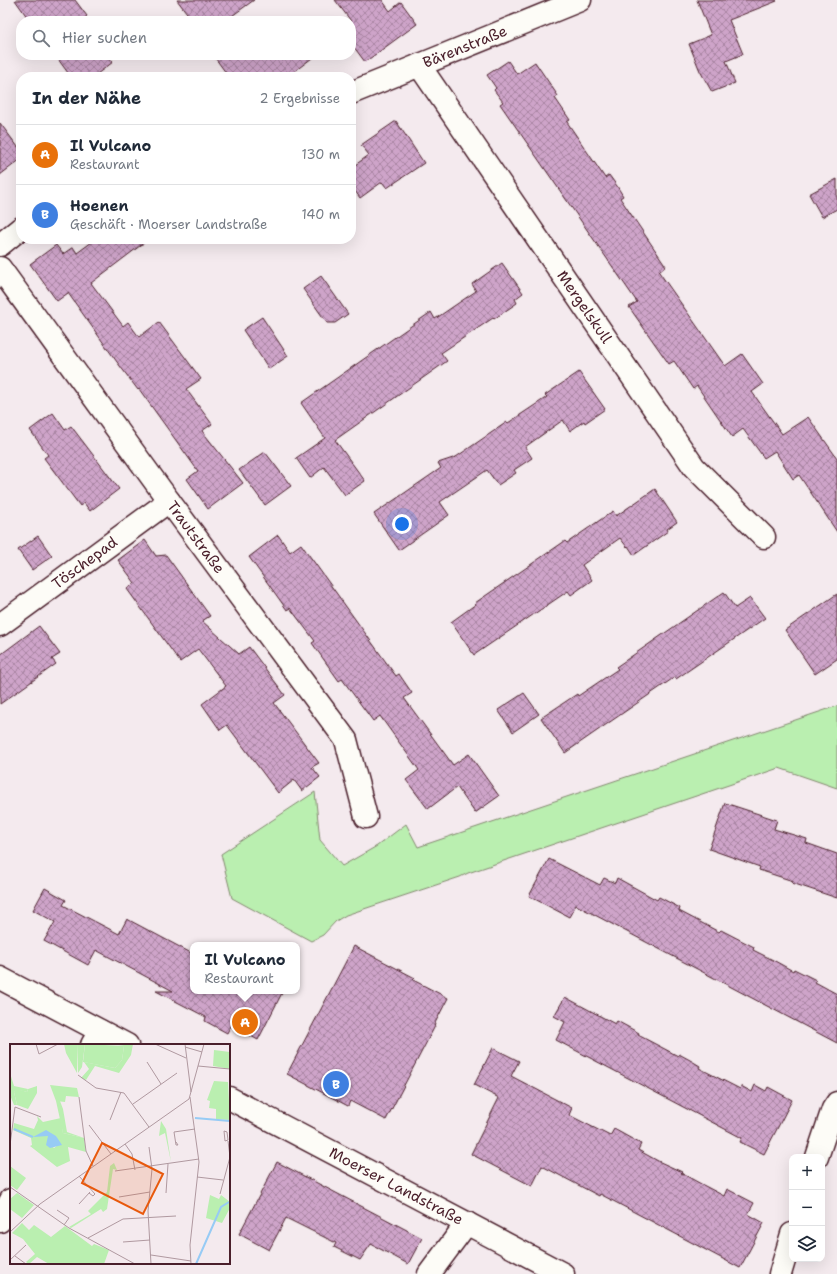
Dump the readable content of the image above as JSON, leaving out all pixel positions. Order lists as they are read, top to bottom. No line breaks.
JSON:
{"streets":{"street":["Bärenstraße","Mergelskull","Trautstraße","Töschepad","Moerser Landstraße"]},"crossings":[["Bärenstraße","Mergelskull"],["Trautstraße","Töschepad"]],"page":{"search":"Hier suchen","heading":["In der Nähe","2 Ergebnisse"],"list":[{"mark":"A","name":"Il Vulcano","note":"Restaurant","value":"130 m"},{"mark":"B","name":"Hoenen","note":"Geschäft · Moerser Landstraße","value":"140 m"}],"popup":["Il Vulcano","Restaurant"],"pins":["A","B"],"map_buttons":["+","−"]}}
